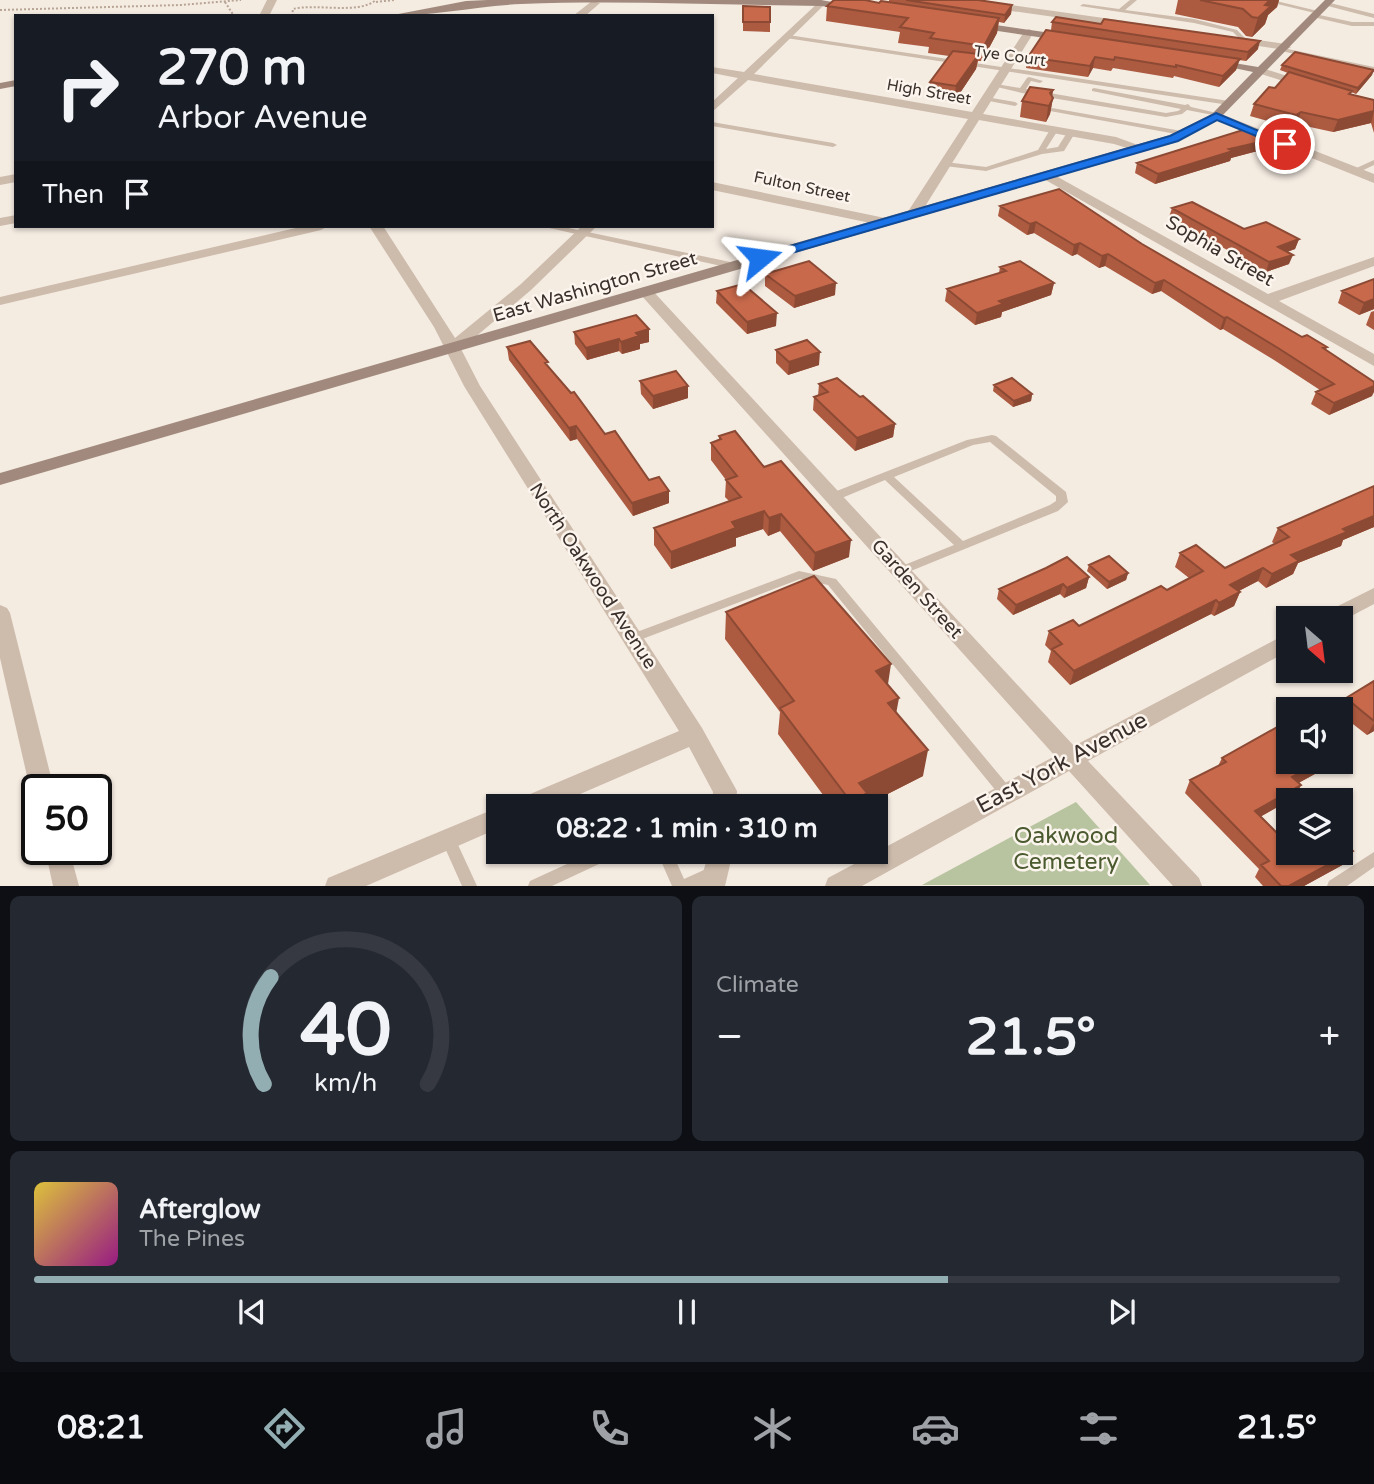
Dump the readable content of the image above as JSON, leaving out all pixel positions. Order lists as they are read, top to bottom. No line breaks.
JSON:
{"streets":{"main road":["East Washington Street"],"street":["High Street","Fulton Street","Sophia Street","North Oakwood Avenue","Garden Street","East York Avenue"],"lane":["Tye Court"]},"crossings":[["Tye Court","East Washington Street"],["High Street","East Washington Street"],["Fulton Street","East Washington Street"],["Sophia Street","East Washington Street"],["East Washington Street","North Oakwood Avenue"],["East Washington Street","Garden Street"],["Garden Street","East York Avenue"]],"parks":["Oakwood Cemetery"],"north":"bottom right","page":{"turn":["270 m","Arbor Avenue"],"then":"Then","limit":"50","trip":"08:22 · 1 min · 310 m","tile":"Climate","heat":["−","21.5°","+"],"song":["Afterglow","The Pines"],"tabs":["08:21","21.5°"],"gauge":["40","km/h"]}}
